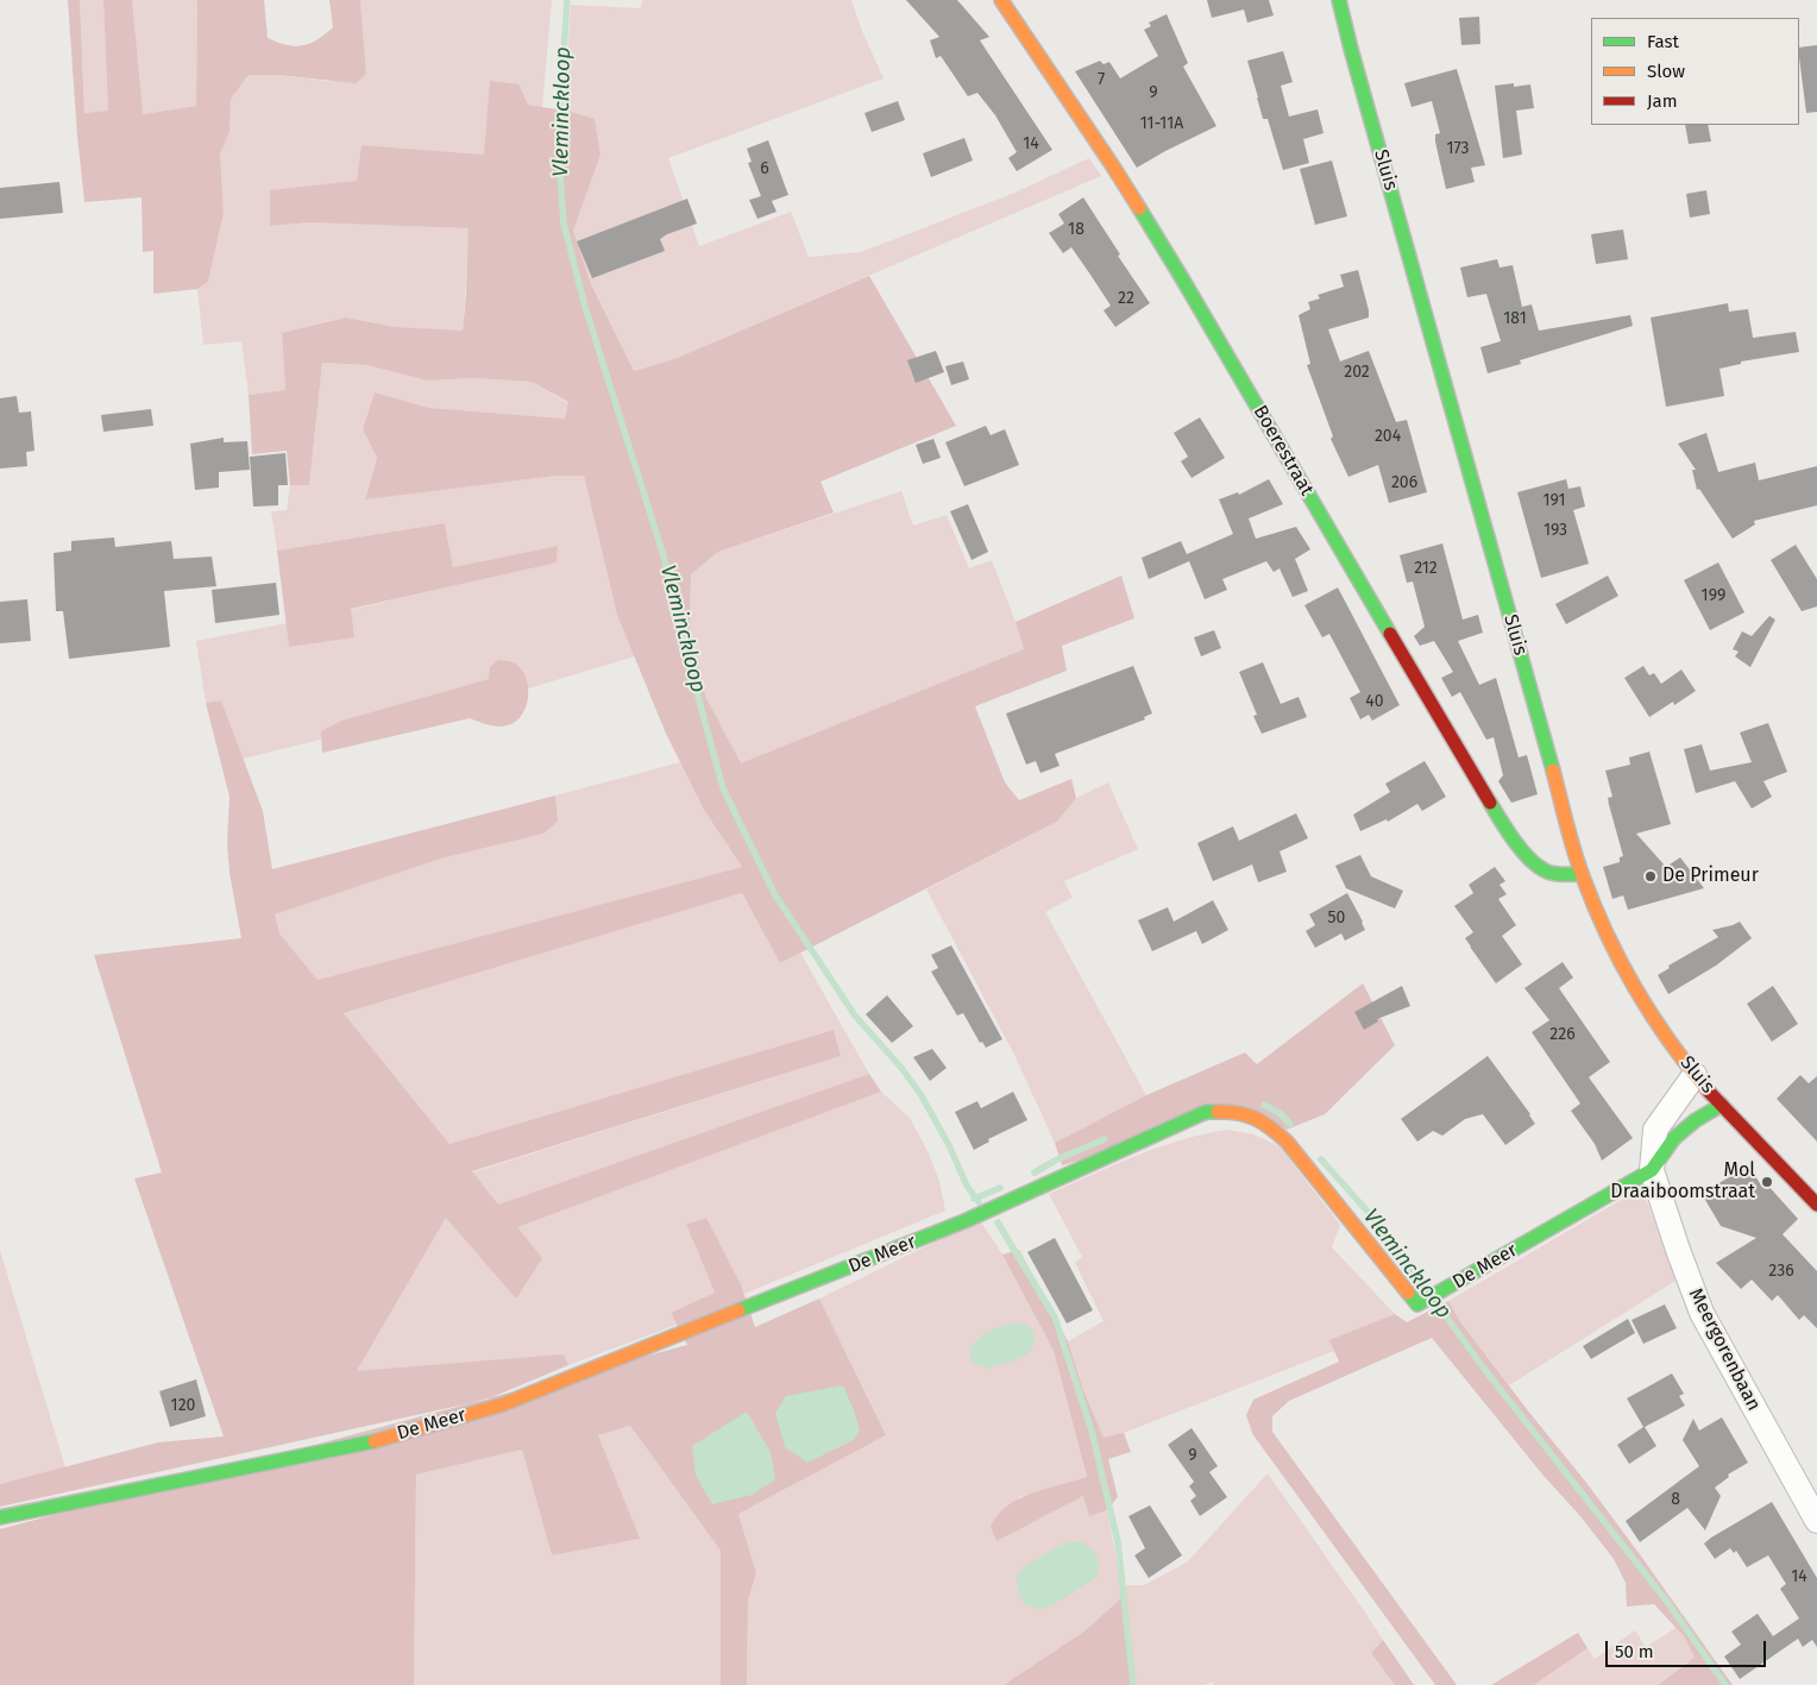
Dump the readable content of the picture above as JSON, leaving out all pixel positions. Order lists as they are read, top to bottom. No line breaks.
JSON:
{"streets":{"street":["Sluis","Boerestraat","De Meer","Meergorenbaan"]},"crossings":[["Sluis","Boerestraat"],["Sluis","Meergorenbaan"],["De Meer","Meergorenbaan"]],"water":["Vleminckloop"],"places":["De Primeur","Mol Draaiboomstraat"],"house_numbers":["7","9","11-11A","14","173","6","18","22","181","202","204","206","191","193","212","199","40","50","226","236","120","9","8","14"],"legend":["Fast","Slow","Jam"],"scale_bar":"50 m"}
